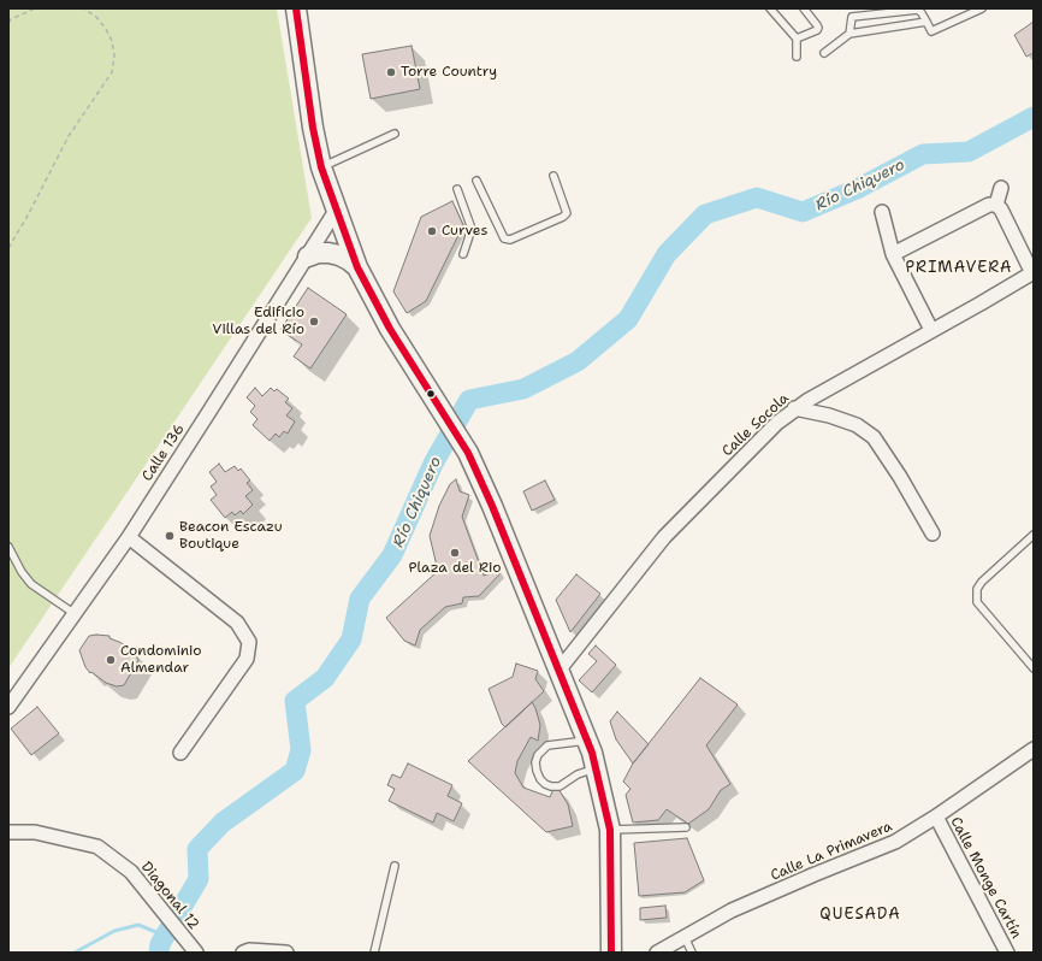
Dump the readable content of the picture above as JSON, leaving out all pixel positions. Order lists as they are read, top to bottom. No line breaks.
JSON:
{"streets":{"street":["Calle Socola","Calle 136","Calle La Primavera","Calle Monge Cartín","Diagonal 12"]},"crossings":[["Calle La Primavera","Calle Monge Cartín"]],"districts":["PRIMAVERA","QUESADA"],"water":["Río Chiquero"],"places":["Torre Country","Curves","Edificio Villas del Río","Beacon Escazu Boutique","Plaza del Rio","Condominio Almendar"]}
